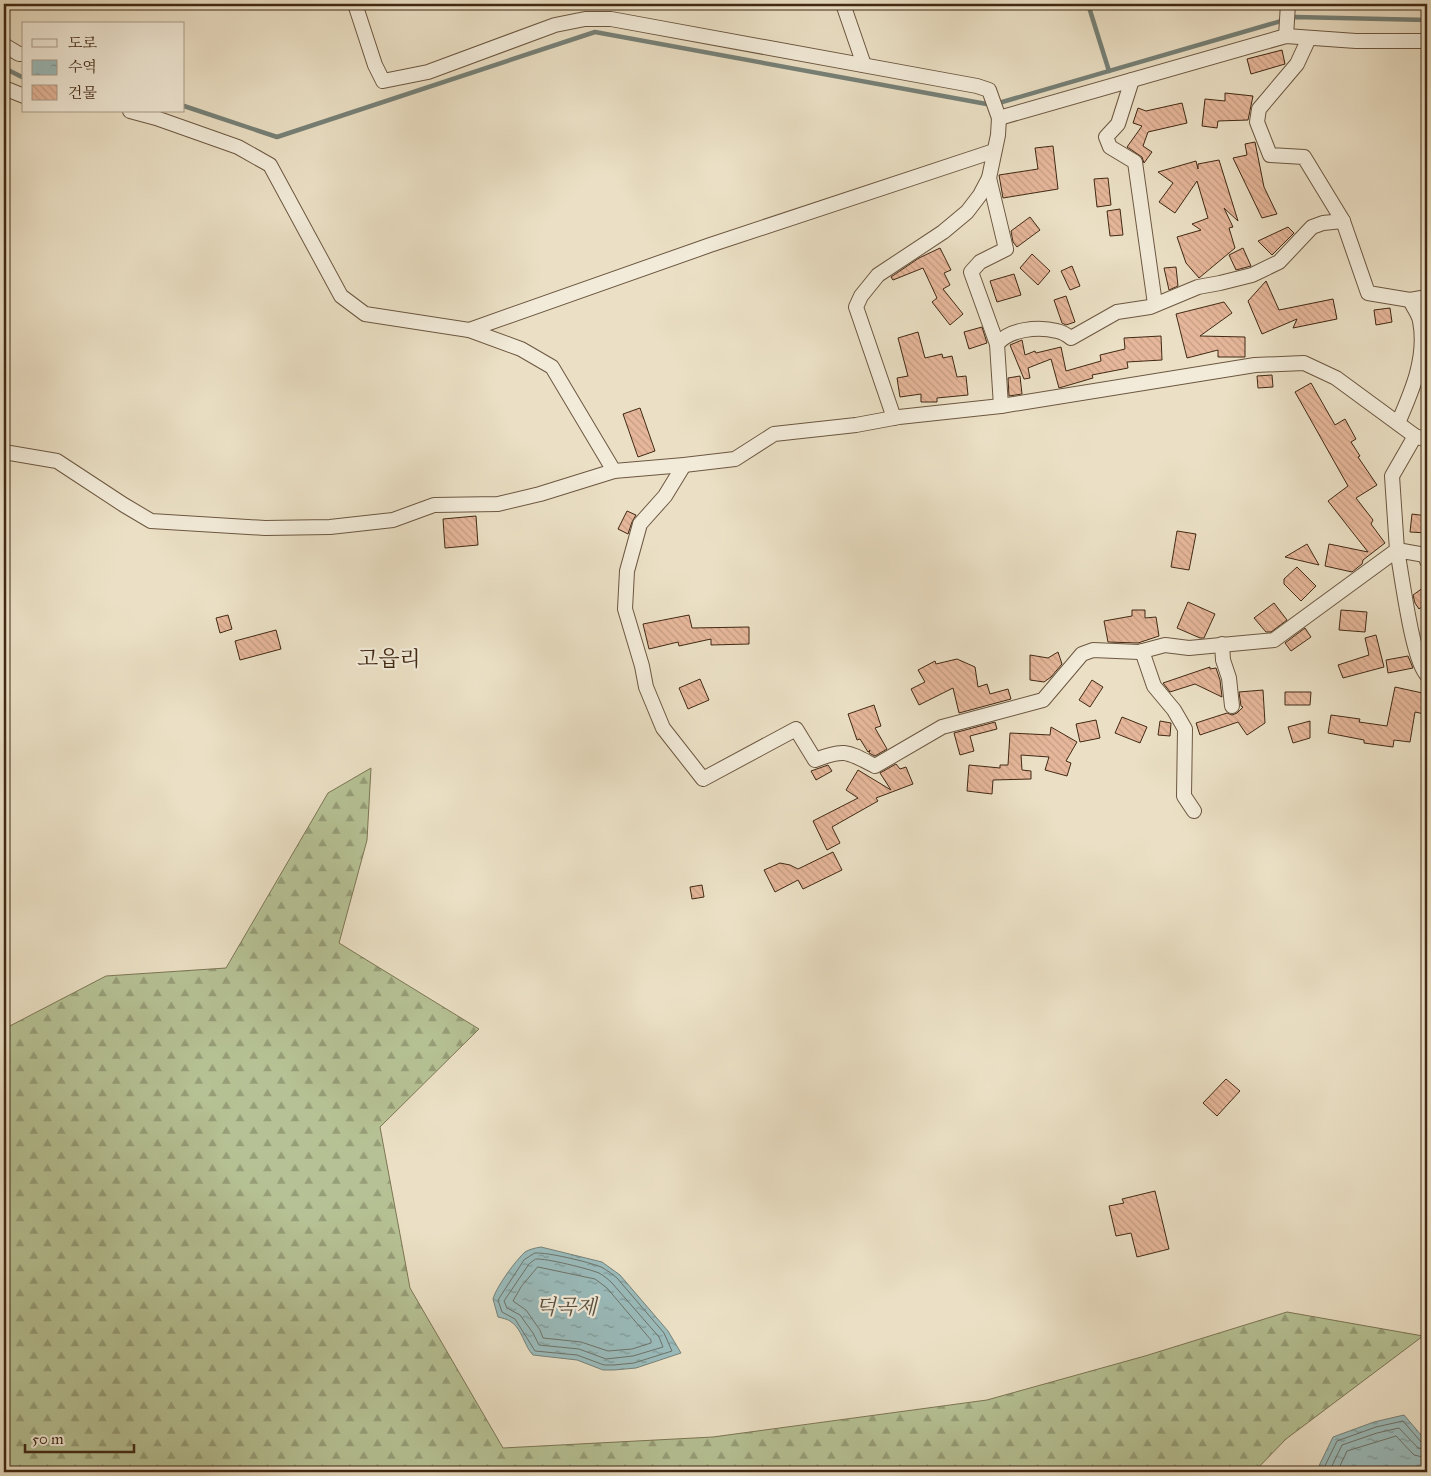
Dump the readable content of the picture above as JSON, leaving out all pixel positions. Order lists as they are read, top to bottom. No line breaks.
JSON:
{"districts":["고읍리"],"water":["덕곡제"],"legend":["도로","수역","건물"],"scale_bar":"50 m"}
